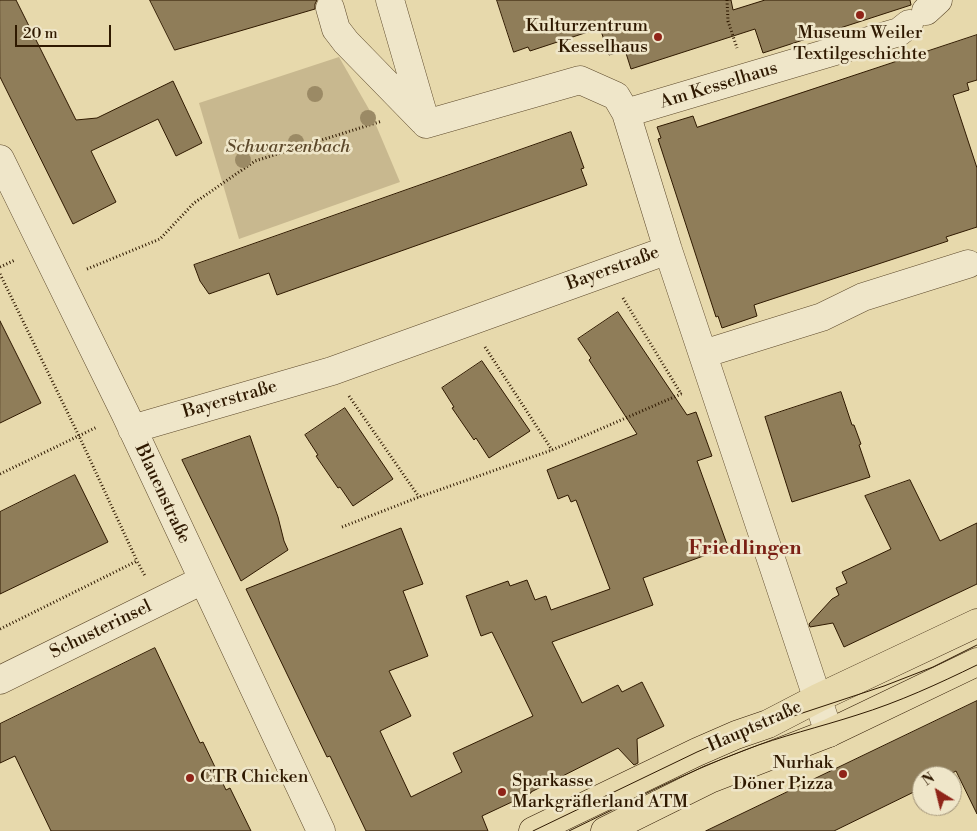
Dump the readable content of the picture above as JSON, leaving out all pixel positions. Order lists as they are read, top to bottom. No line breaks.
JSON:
{"streets":{"main road":["Hauptstraße"],"street":["Am Kesselhaus","Bayerstraße","Blauenstraße","Schusterinsel"]},"crossings":[["Bayerstraße","Blauenstraße"],["Bayerstraße","Hauptstraße"],["Blauenstraße","Schusterinsel"]],"districts":["Friedlingen"],"parks":["Schwarzenbach"],"places":["Museum Weiler Textilgeschichte","Kulturzentrum Kesselhaus","Nurhak Döner Pizza","CTR Chicken","Sparkasse Markgräflerland ATM"],"scale_bar":"20 m","north":"top left"}
